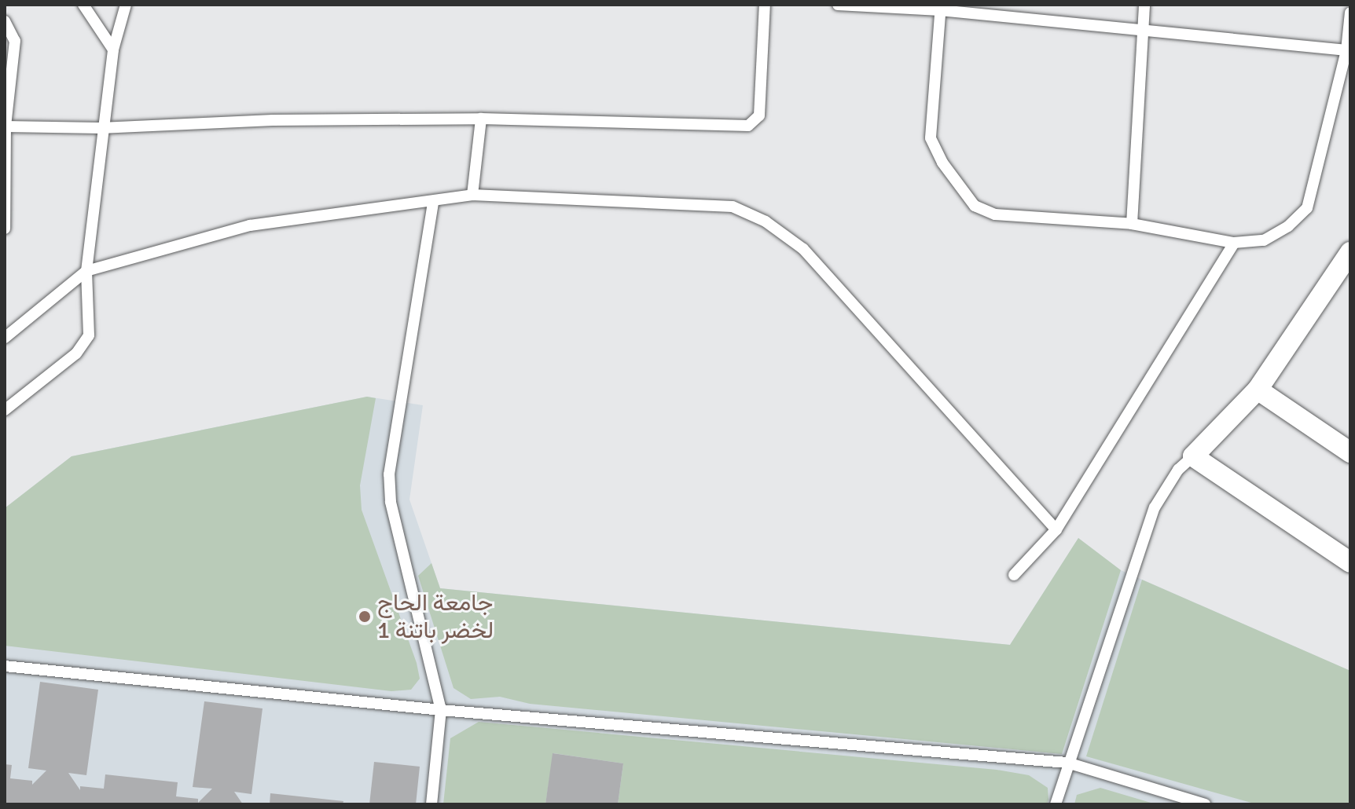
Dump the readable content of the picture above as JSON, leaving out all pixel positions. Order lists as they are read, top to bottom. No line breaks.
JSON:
{"places":["جامعة الحاج لخضر باتنة 1"]}
